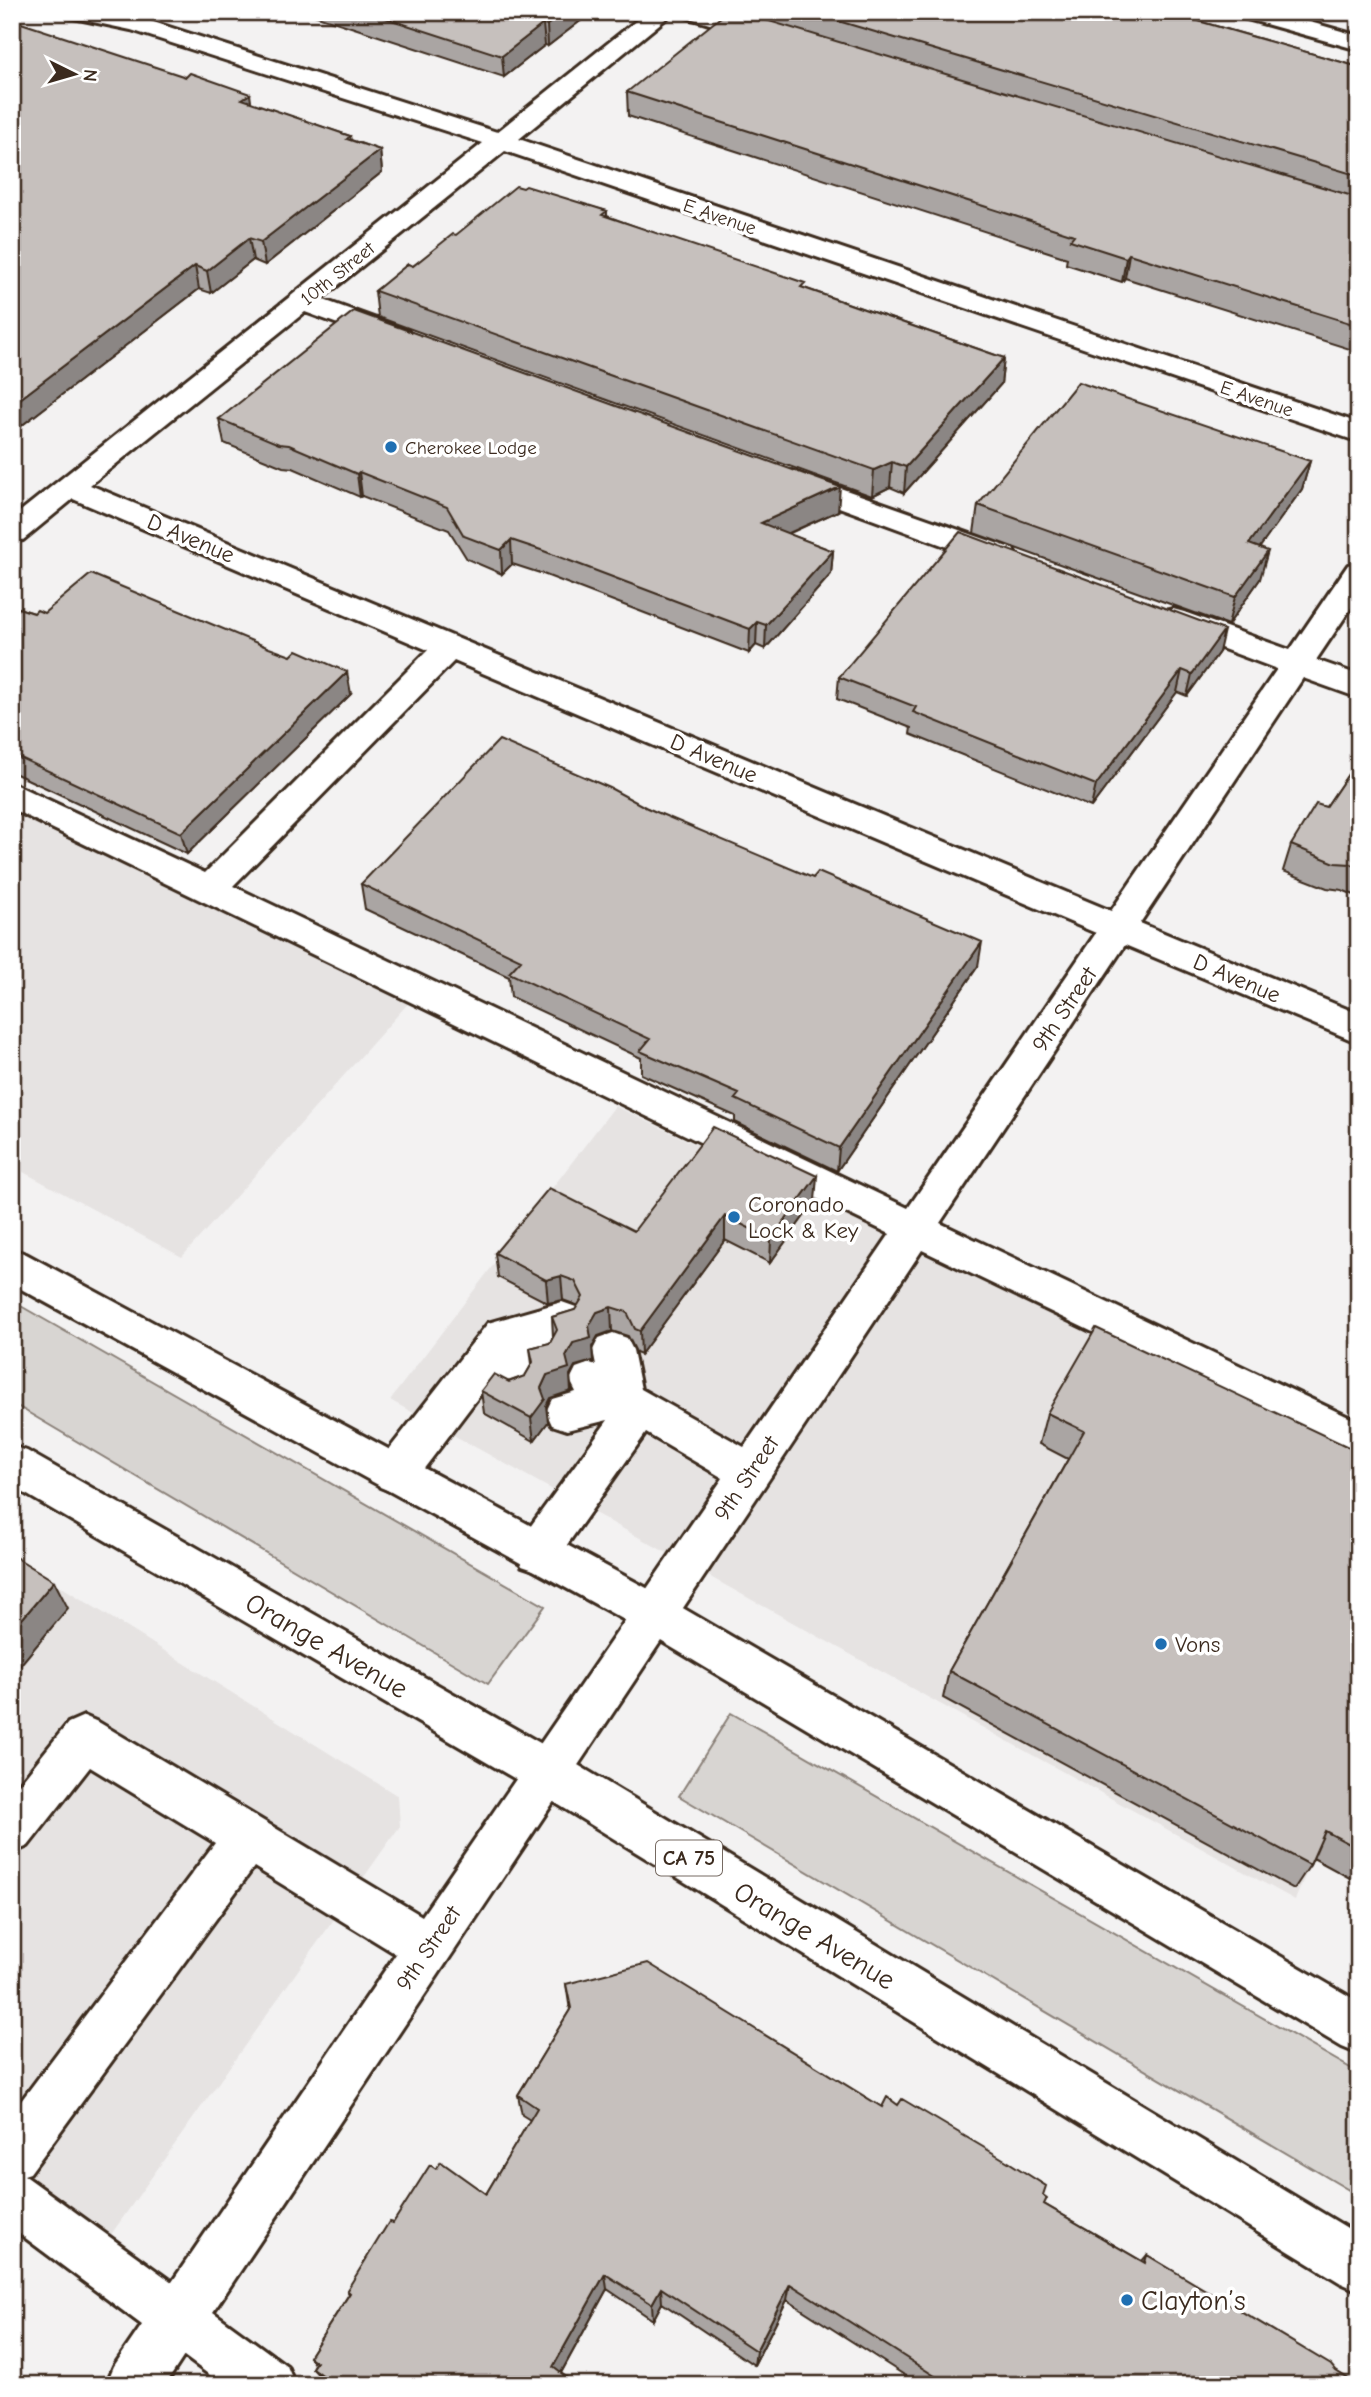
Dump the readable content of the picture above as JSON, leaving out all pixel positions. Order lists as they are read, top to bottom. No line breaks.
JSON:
{"streets":{"main road":["E Avenue","10th Street","D Avenue","9th Street","Orange Avenue","CA 75"]},"crossings":[["E Avenue","10th Street"],["10th Street","D Avenue"],["D Avenue","9th Street"],["9th Street","Orange Avenue"]],"places":["Cherokee Lodge","Coronado Lock & Key","Vons","Clayton’s"],"north":"right"}
